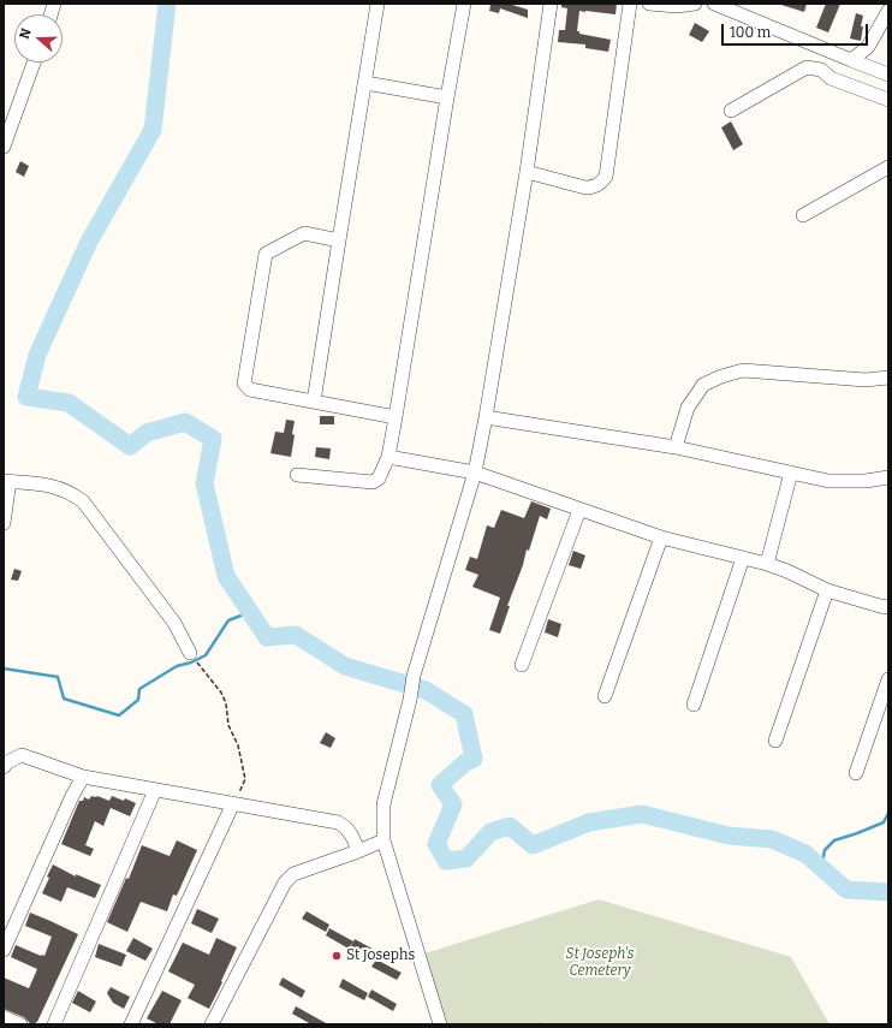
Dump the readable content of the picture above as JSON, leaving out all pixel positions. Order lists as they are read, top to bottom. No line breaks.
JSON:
{"parks":["St Joseph's Cemetery"],"places":["St Josephs"],"scale_bar":"100 m","north":"left"}
